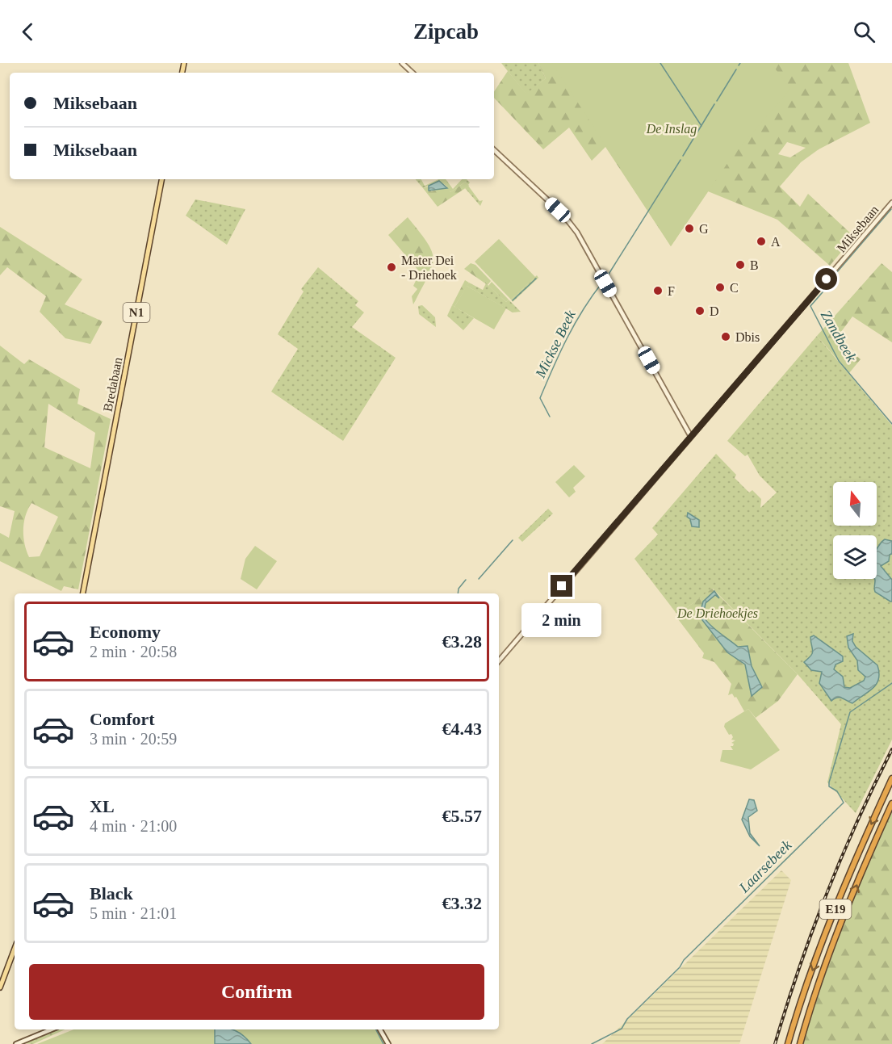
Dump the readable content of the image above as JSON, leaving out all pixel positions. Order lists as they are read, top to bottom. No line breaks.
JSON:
{"streets":{"highway":["E19"],"main road":["N1","Bredabaan"],"street":["Miksebaan"]},"water":["Zandbeek","Mickse Beek","Laarsebeek"],"parks":["De Inslag","De Driehoekjes"],"places":["G","A","B","Mater Dei - Driehoek","C","F","D","Dbis"],"north":"top","page":{"header":"Zipcab","banner":["Miksebaan","Miksebaan"],"list":[{"name":"Economy","note":"2 min · 20:58","value":"€3.28"},{"name":"Comfort","note":"3 min · 20:59","value":"€4.43"},{"name":"XL","note":"4 min · 21:00","value":"€5.57"},{"name":"Black","note":"5 min · 21:01","value":"€3.32"}],"bubble":"2 min","buttons":"Confirm"}}
